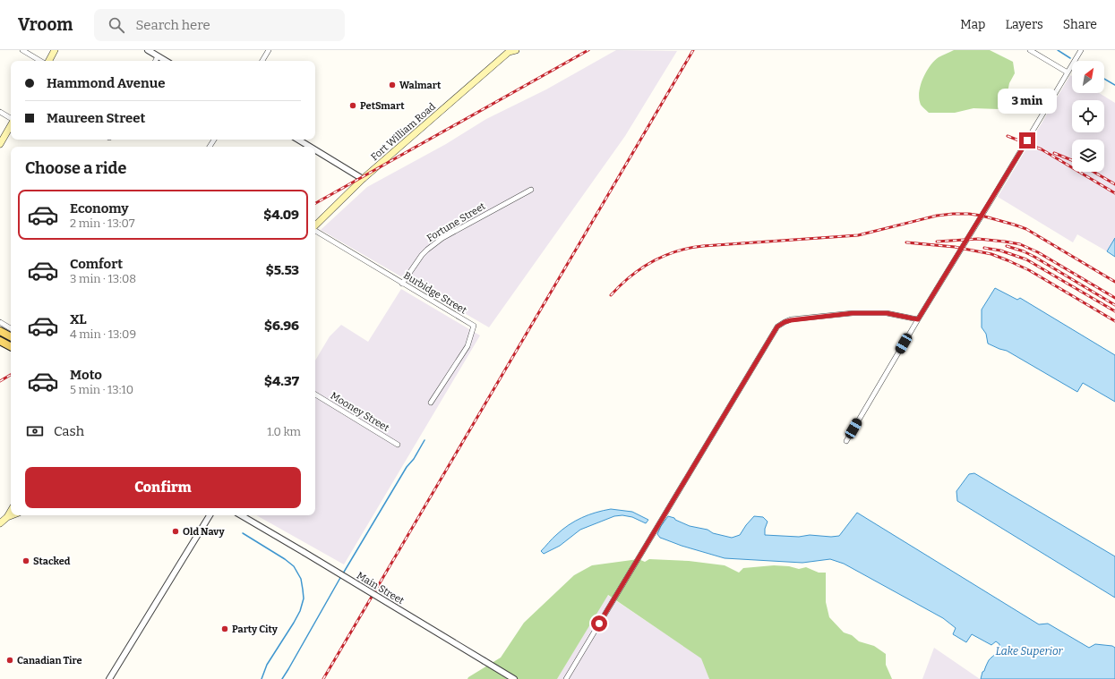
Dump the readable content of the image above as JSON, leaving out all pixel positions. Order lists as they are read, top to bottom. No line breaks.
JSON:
{"streets":{"main road":["Fort William Road"],"street":["Fortune Street","Burbidge Street","Mooney Street","Main Street"]},"crossings":[["Fortune Street","Burbidge Street"]],"water":["Lake Superior"],"places":["Walmart","PetSmart","Old Navy","Stacked","Party City","Canadian Tire"],"north":"top right","page":{"header":"Vroom","search":"Search here","nav":["Map","Layers","Share"],"banner":["Hammond Avenue","Maureen Street"],"bubble":"3 min","heading":"Choose a ride","list":[{"name":"Economy","note":"2 min · 13:07","value":"$4.09"},{"name":"Comfort","note":"3 min · 13:08","value":"$5.53"},{"name":"XL","note":"4 min · 13:09","value":"$6.96"},{"name":"Moto","note":"5 min · 13:10","value":"$4.37"}],"pay":["Cash","1.0 km"],"buttons":"Confirm"}}
